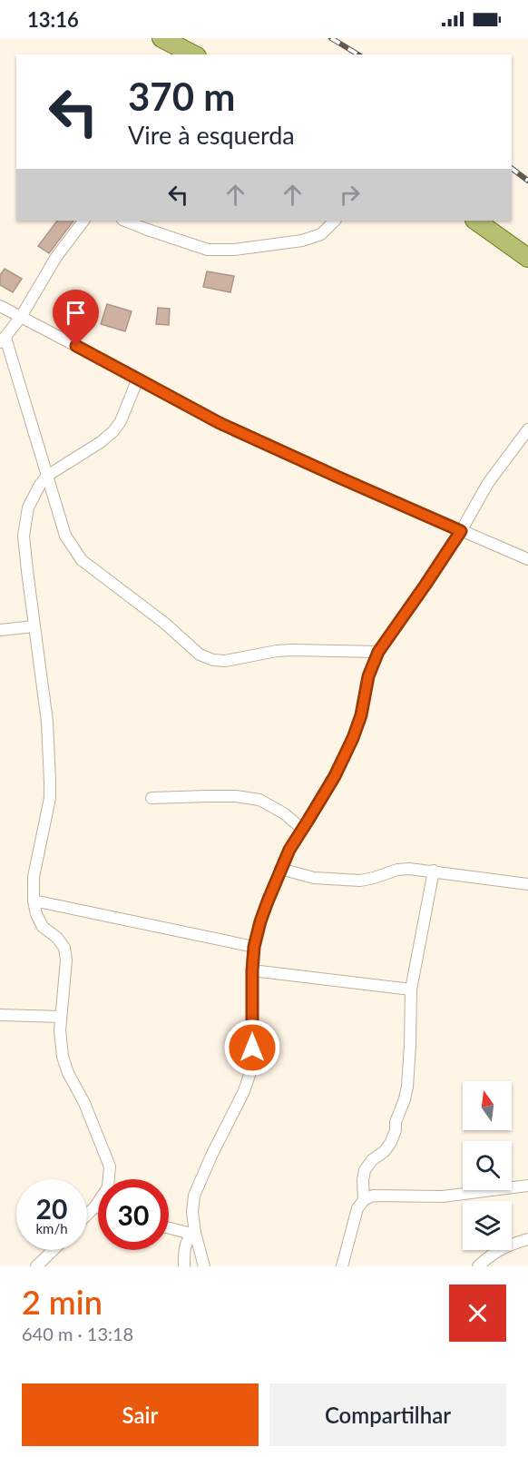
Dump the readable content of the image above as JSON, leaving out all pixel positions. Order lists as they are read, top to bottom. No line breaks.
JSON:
{"north":"top","page":{"status":"13:16","turn":["370 m","Vire à esquerda"],"speed":"20 km/h","limit":"30","heading":["2 min","640 m · 13:18"],"buttons":["Sair","Compartilhar"]}}
